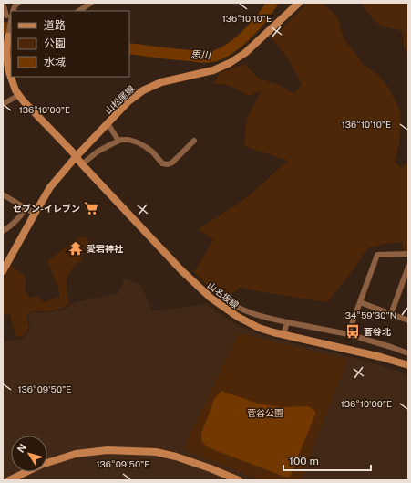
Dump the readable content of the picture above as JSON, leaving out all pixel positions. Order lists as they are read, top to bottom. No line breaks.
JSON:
{"streets":{"main road":["山松尾線","山名坂線"]},"crossings":[["山松尾線","山名坂線"]],"water":["思川"],"parks":["菅谷公園"],"places":{"supermarket":["セブン-イレブン"],"temple":["愛宕神社"],"bus stop":["菅谷北"]},"legend":["道路","公園","水域"],"scale_bar":"100 m","north":"top left","coordinates":["136°10'10\"E","136°10'00\"E","34°59'30\"N","136°09'50\"E"]}
